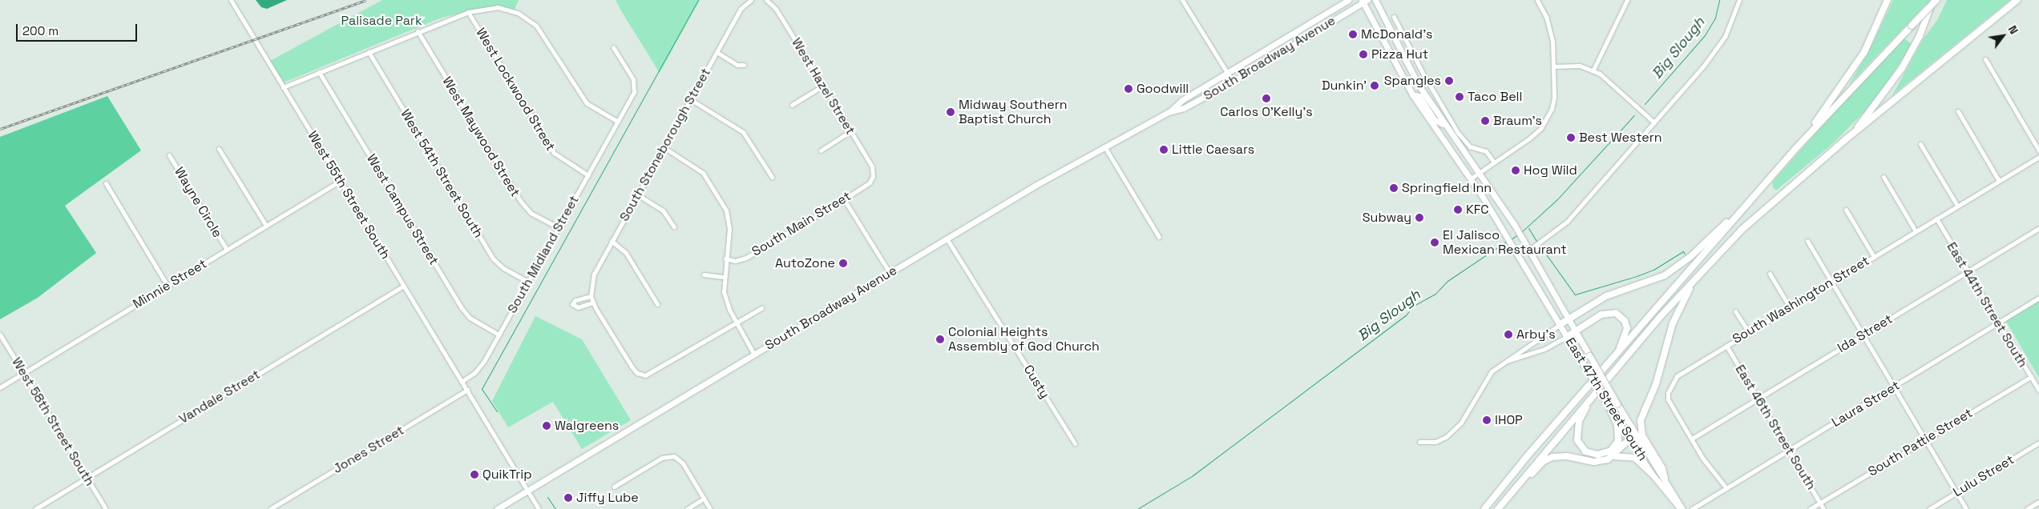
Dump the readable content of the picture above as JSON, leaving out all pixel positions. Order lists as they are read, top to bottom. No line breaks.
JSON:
{"streets":{"main road":["South Broadway Avenue","East 47th Street South"],"street":["West Hazel Street","West Lockwood Street","West Maywood Street","South Stoneborough Street","West 54th Street South","West 55th Street South","Wayne Circle","West Campus Street","South Main Street","South Midland Street","Minnie Street","South Washington Street","East 44th Street South","Ida Street","Custy","Vandale Street","Laura Street","West 58th Street South","East 46th Street South","South Pattie Street","Jones Street","Lulu Street"]},"crossings":[["South Broadway Avenue","West 55th Street South"],["South Broadway Avenue","Custy"],["South Broadway Avenue","East 47th Street South"],["West Hazel Street","South Main Street"],["West Lockwood Street","South Midland Street"],["West Maywood Street","South Midland Street"],["West 54th Street South","South Midland Street"],["West 55th Street South","South Midland Street"],["West 55th Street South","Minnie Street"],["West 55th Street South","Vandale Street"],["West 55th Street South","Jones Street"],["Wayne Circle","Minnie Street"],["West Campus Street","South Midland Street"],["Minnie Street","West 58th Street South"],["South Washington Street","East 44th Street South"],["South Washington Street","Ida Street"],["South Washington Street","Laura Street"],["South Washington Street","East 46th Street South"],["East 44th Street South","Ida Street"],["East 44th Street South","Laura Street"],["East 44th Street South","South Pattie Street"],["Ida Street","East 46th Street South"],["Vandale Street","West 58th Street South"],["Laura Street","East 46th Street South"],["East 46th Street South","South Pattie Street"]],"water":["Big Slough"],"parks":["Palisade Park"],"places":["McDonald's","Pizza Hut","Spangles","Dunkin'","Goodwill","Taco Bell","Carlos O'Kelly's","Midway Southern Baptist Church","Braum's","Best Western","Little Caesars","Hog Wild","Springfield Inn","KFC","Subway","El Jalisco Mexican Restaurant","AutoZone","Arby's","Colonial Heights Assembly of God Church","IHOP","Walgreens","QuikTrip","Jiffy Lube"],"scale_bar":"200 m","north":"top right"}
